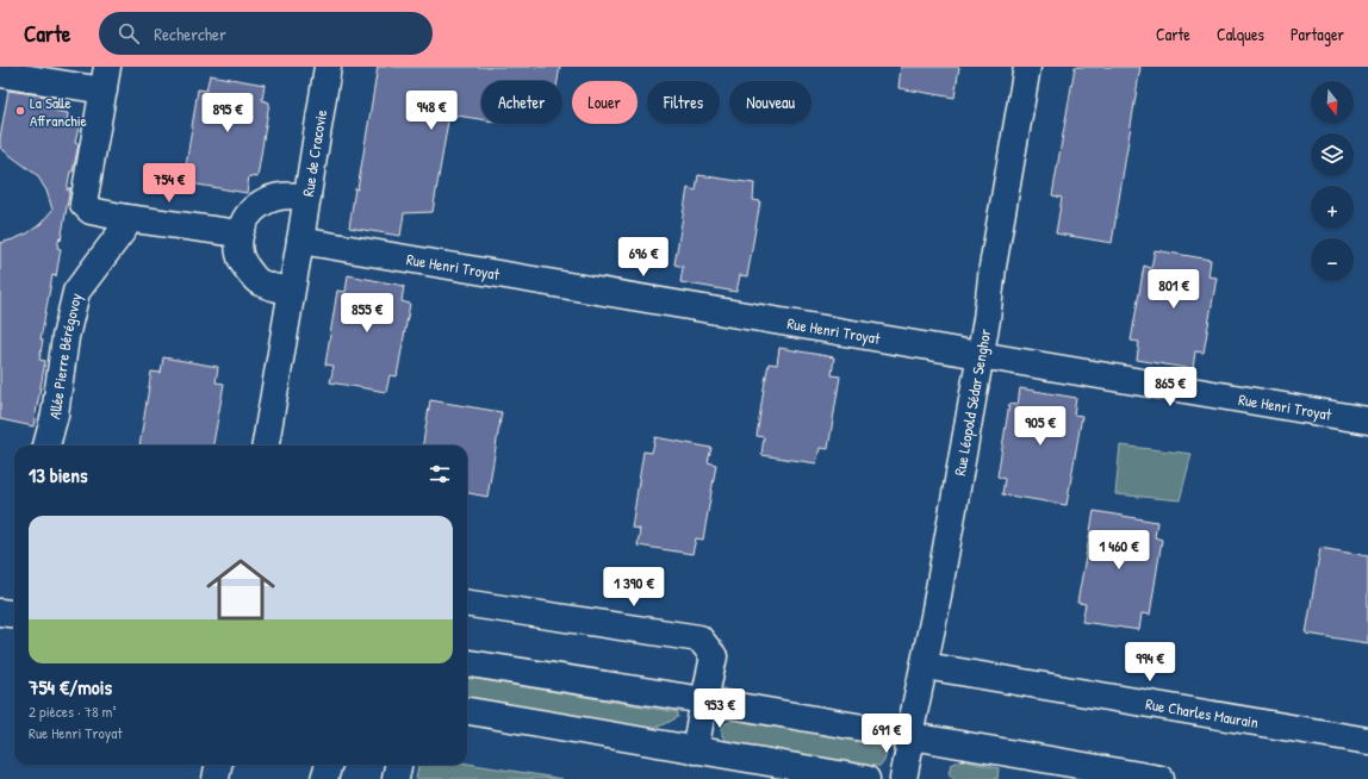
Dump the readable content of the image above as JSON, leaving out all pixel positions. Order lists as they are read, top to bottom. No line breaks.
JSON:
{"streets":{"street":["Rue de Cracovie","Rue Henri Troyat","Allée Pierre Bérégovoy","Rue Léopold Sédar Senghor","Rue Charles Maurain"]},"crossings":[["Rue de Cracovie","Rue Henri Troyat"],["Rue Henri Troyat","Rue Léopold Sédar Senghor"],["Rue Léopold Sédar Senghor","Rue Charles Maurain"]],"places":["La Salle Affranchie"],"north":"bottom","page":{"header":"Carte","search":"Rechercher","nav":["Carte","Calques","Partager"],"map_buttons":["+","−"],"chip":["Acheter","Louer","Filtres","Nouveau"],"price":["948 €","895 €","754 €","696 €","801 €","855 €","865 €","905 €","1 460 €","1 390 €","994 €","953 €","691 €"],"heading":"13 biens","list":[{"name":"754 €/mois","note":"2 pièces · 78 m² · Rue Henri Troyat"}]}}
